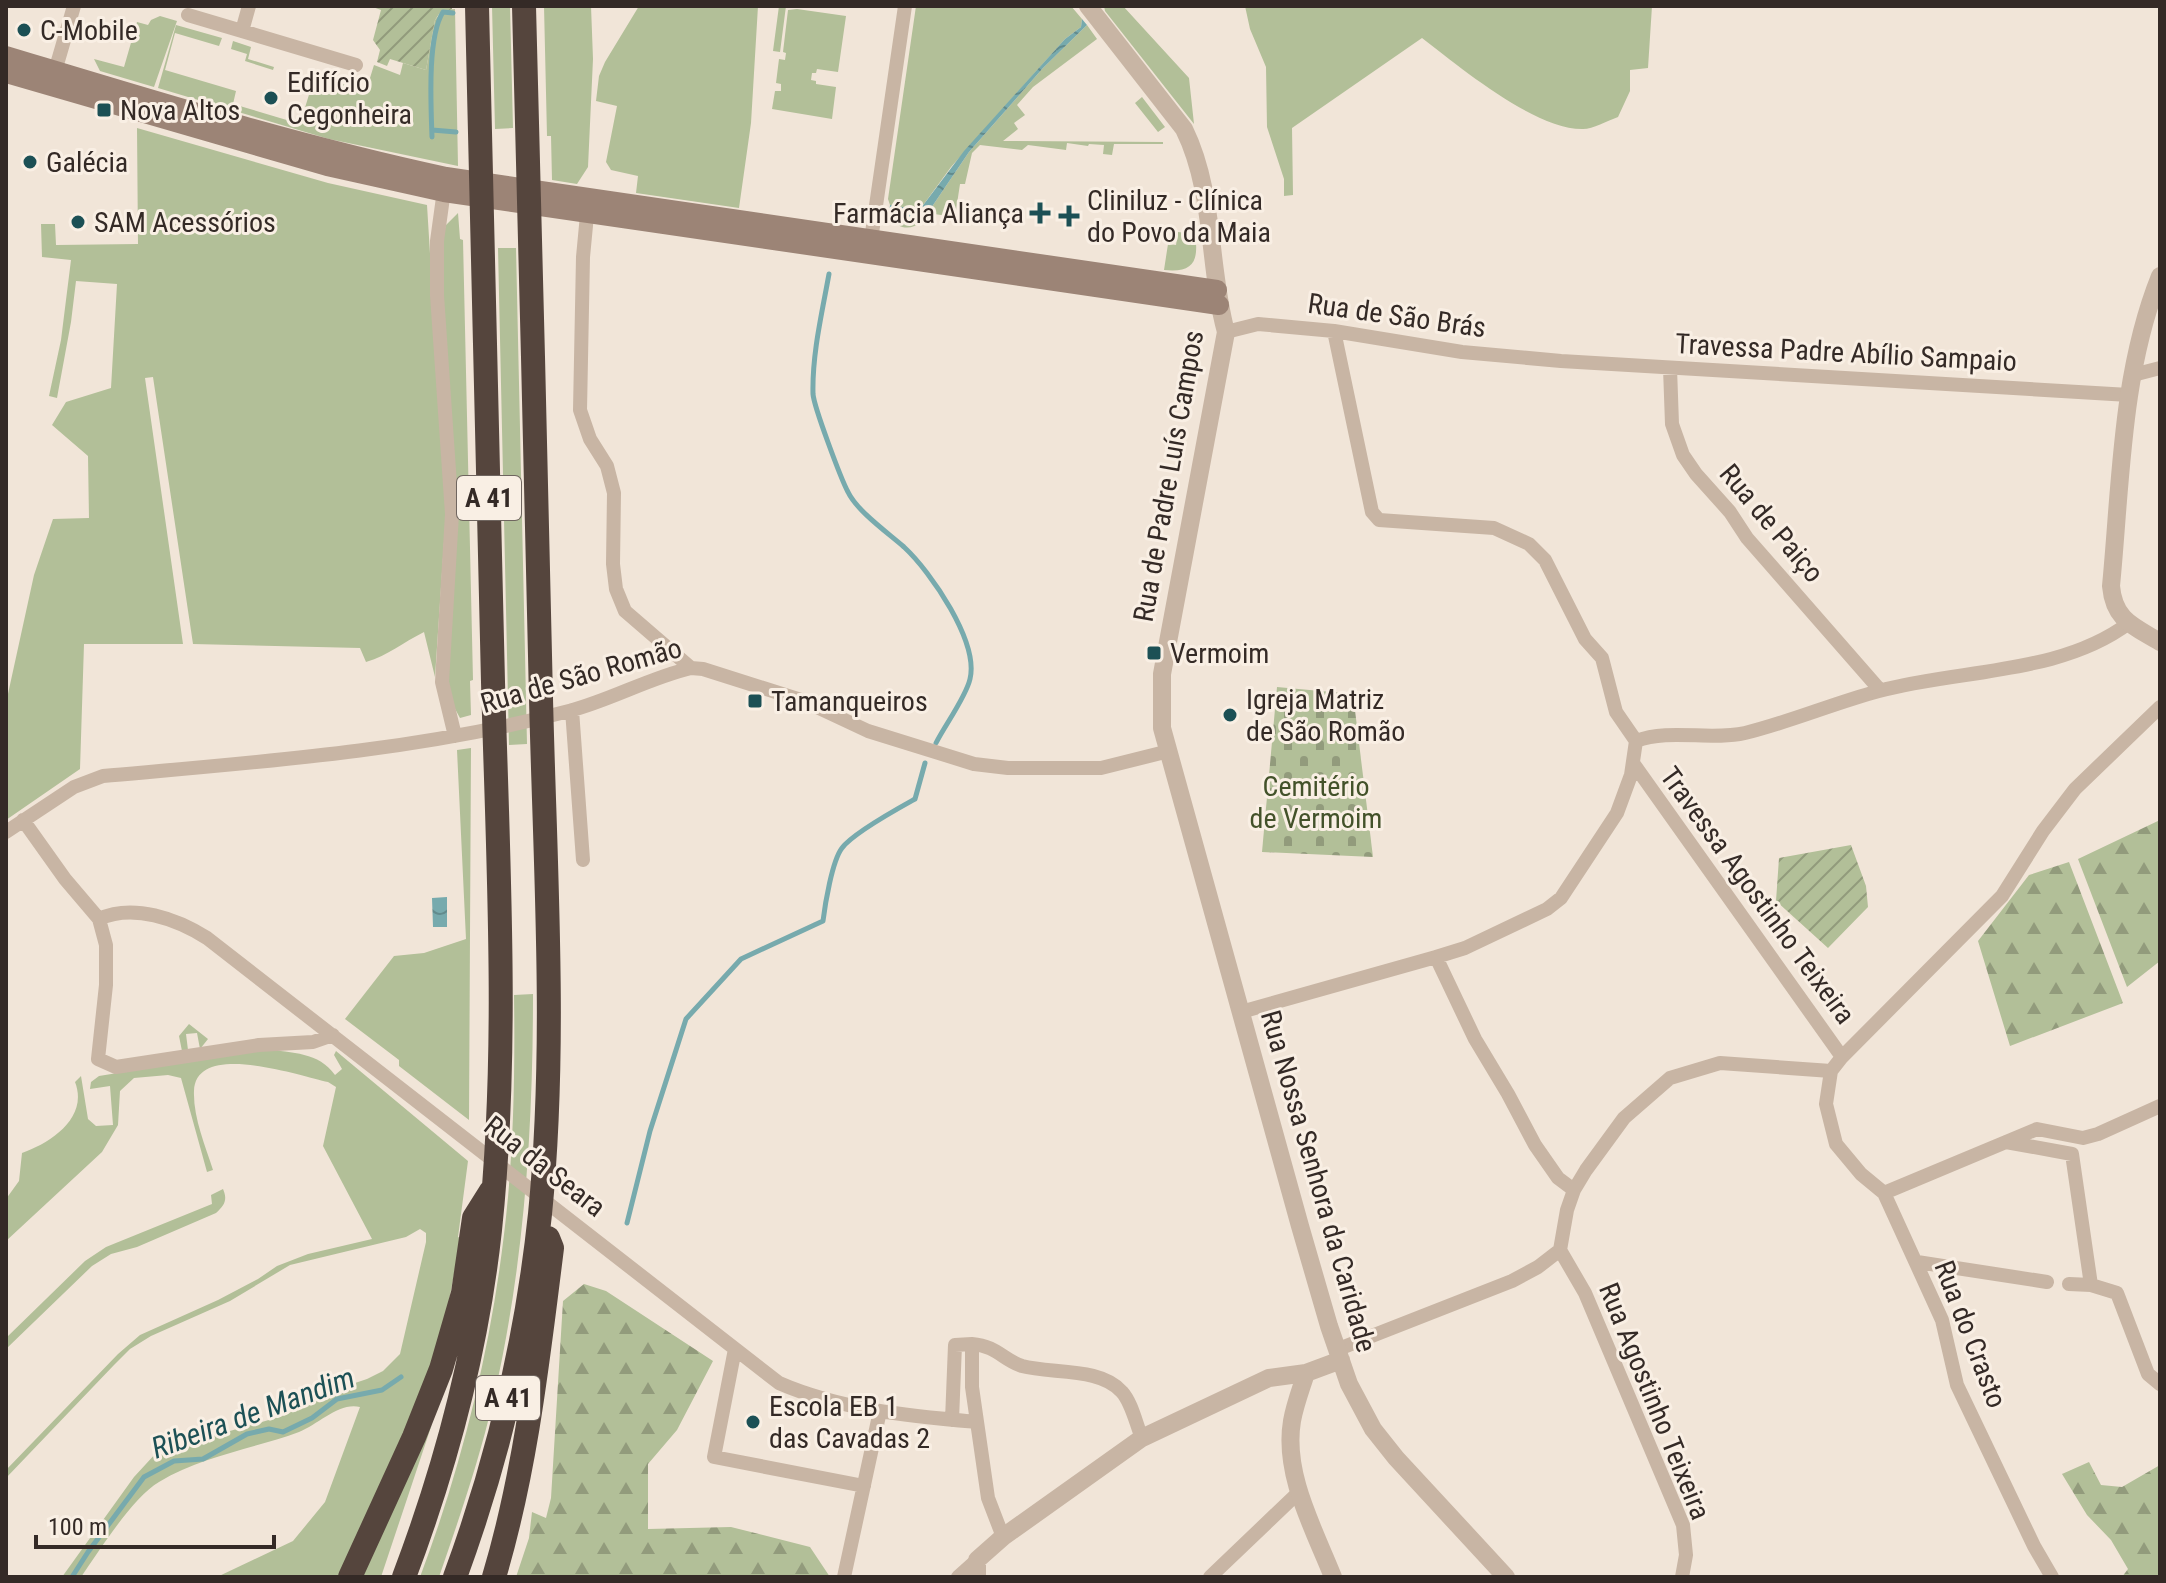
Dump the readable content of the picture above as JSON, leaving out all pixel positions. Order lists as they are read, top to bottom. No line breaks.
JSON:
{"streets":{"highway":["A 41"],"street":["Rua de São Brás","Travessa Padre Abílio Sampaio","Rua de Padre Luís Campos","Rua de Paiço","Rua de São Romão","Travessa Agostinho Teixeira","Rua da Seara","Rua Nossa Senhora da Caridade","Rua do Crasto","Rua Agostinho Teixeira"]},"crossings":[["Rua de São Brás","Travessa Padre Abílio Sampaio"],["Rua de São Brás","Rua de Padre Luís Campos"],["Travessa Padre Abílio Sampaio","Rua de Paiço"],["Rua de Padre Luís Campos","Rua de São Romão"],["Rua de Padre Luís Campos","Rua Nossa Senhora da Caridade"],["Rua de São Romão","Rua Nossa Senhora da Caridade"]],"water":["Ribeira de Mandim"],"parks":["Cemitério de Vermoim"],"places":{"other":["C-Mobile","Edifício Cegonheira","Galécia","SAM Acessórios","Igreja Matriz de São Romão","Escola EB 1 das Cavadas 2"],"transit":["Nova Altos","Vermoim","Tamanqueiros"],"health":["Farmácia Aliança","Cliniluz - Clínica do Povo da Maia"]},"scale_bar":"100 m"}
